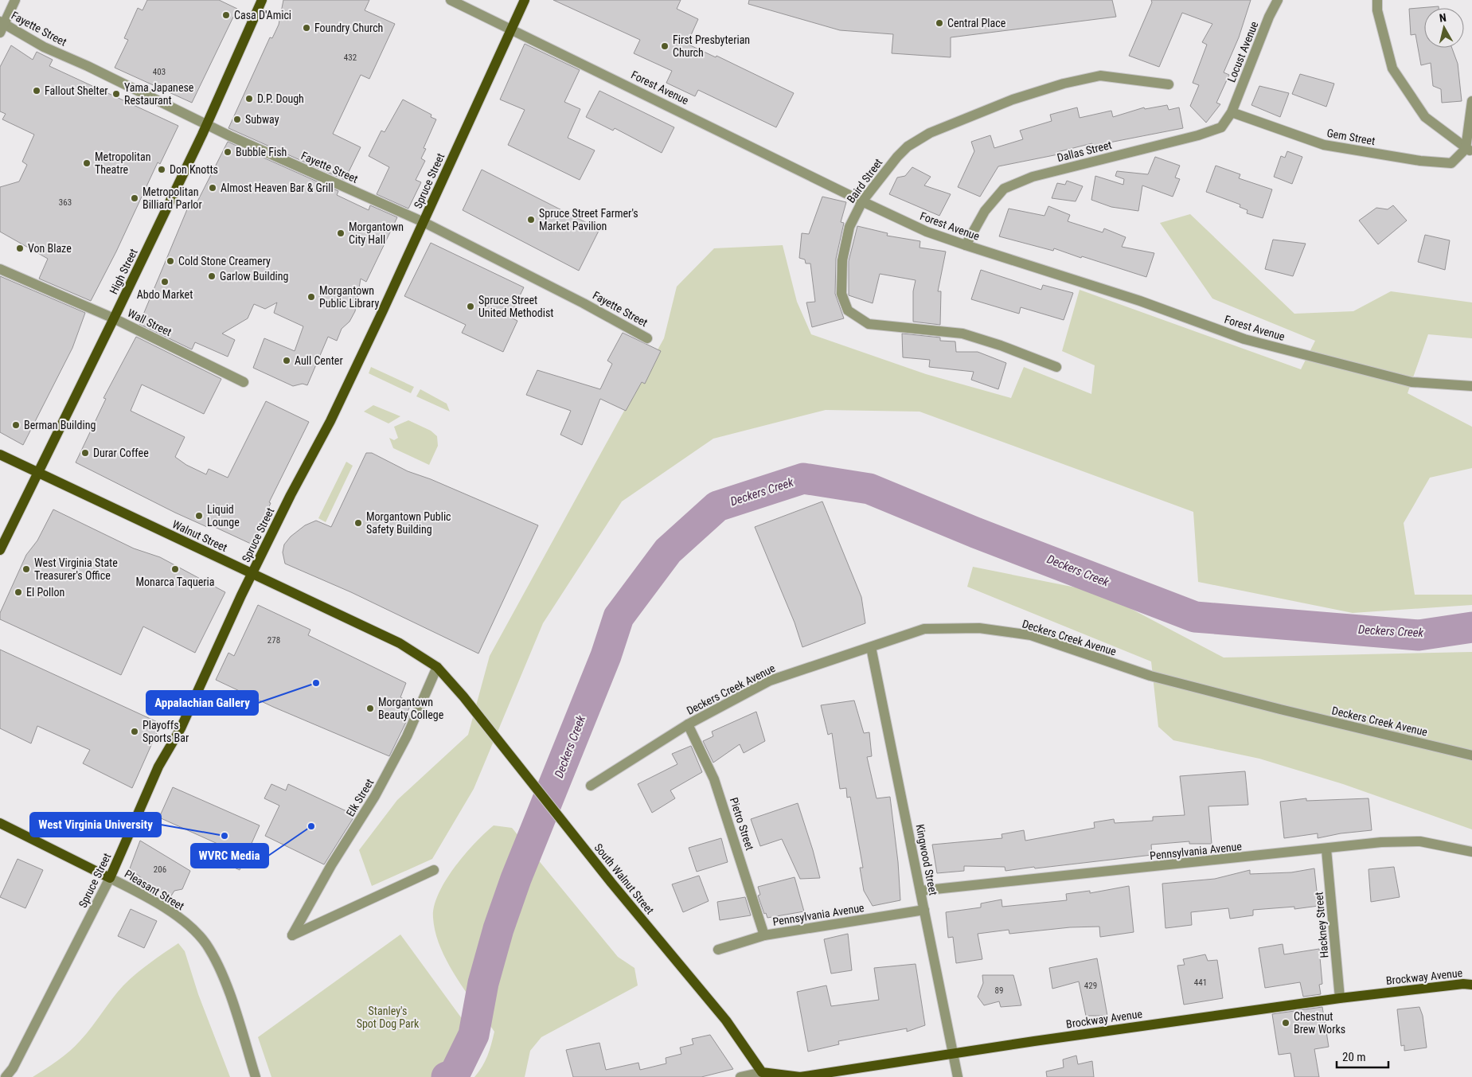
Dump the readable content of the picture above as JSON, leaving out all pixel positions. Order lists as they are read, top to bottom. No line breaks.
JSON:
{"streets":{"main road":["Spruce Street","High Street","Walnut Street","South Walnut Street","Pleasant Street","Brockway Avenue"],"street":["Fayette Street","Locust Avenue","Forest Avenue","Gem Street","Dallas Street","Baird Street","Wall Street","Deckers Creek Avenue","Elk Street","Pietro Street","Pennsylvania Avenue","Kingwood Street","Hackney Street"]},"crossings":[["Fayette Street","Spruce Street"],["Fayette Street","High Street"],["Locust Avenue","Gem Street"],["Locust Avenue","Dallas Street"],["Forest Avenue","Dallas Street"],["Forest Avenue","Spruce Street"],["Forest Avenue","Baird Street"],["Gem Street","Dallas Street"],["Spruce Street","Walnut Street"],["Spruce Street","Pleasant Street"],["High Street","Wall Street"],["High Street","Walnut Street"],["Walnut Street","Elk Street"],["Walnut Street","South Walnut Street"],["Deckers Creek Avenue","Pietro Street"],["Deckers Creek Avenue","Kingwood Street"],["Pietro Street","Pennsylvania Avenue"],["Pennsylvania Avenue","Kingwood Street"],["Pennsylvania Avenue","Hackney Street"],["Kingwood Street","Brockway Avenue"],["South Walnut Street","Brockway Avenue"],["Hackney Street","Brockway Avenue"]],"water":["Deckers Creek"],"parks":["Stanley's Spot Dog Park"],"places":["Casa D'Amici","Central Place","Foundry Church","First Presbyterian Church","Fallout Shelter","Yama Japanese Restaurant","D.P. Dough","Subway","Bubble Fish","Metropolitan Theatre","Don Knotts","Almost Heaven Bar & Grill","Metropolitan Billiard Parlor","Spruce Street Farmer's Market Pavilion","Morgantown City Hall","Von Blaze","Cold Stone Creamery","Garlow Building","Abdo Market","Morgantown Public Library","Spruce Street United Methodist","Aull Center","Berman Building","Durar Coffee","Liquid Lounge","Morgantown Public Safety Building","West Virginia State Treasurer's Office","Monarca Taqueria","El Pollon","Appalachian Gallery","Morgantown Beauty College","Playoffs Sports Bar","WVRC Media","West Virginia University","Chestnut Brew Works"],"house_numbers":["432","403","363","278","206","441","429","89"],"scale_bar":"20 m","north":"top"}
